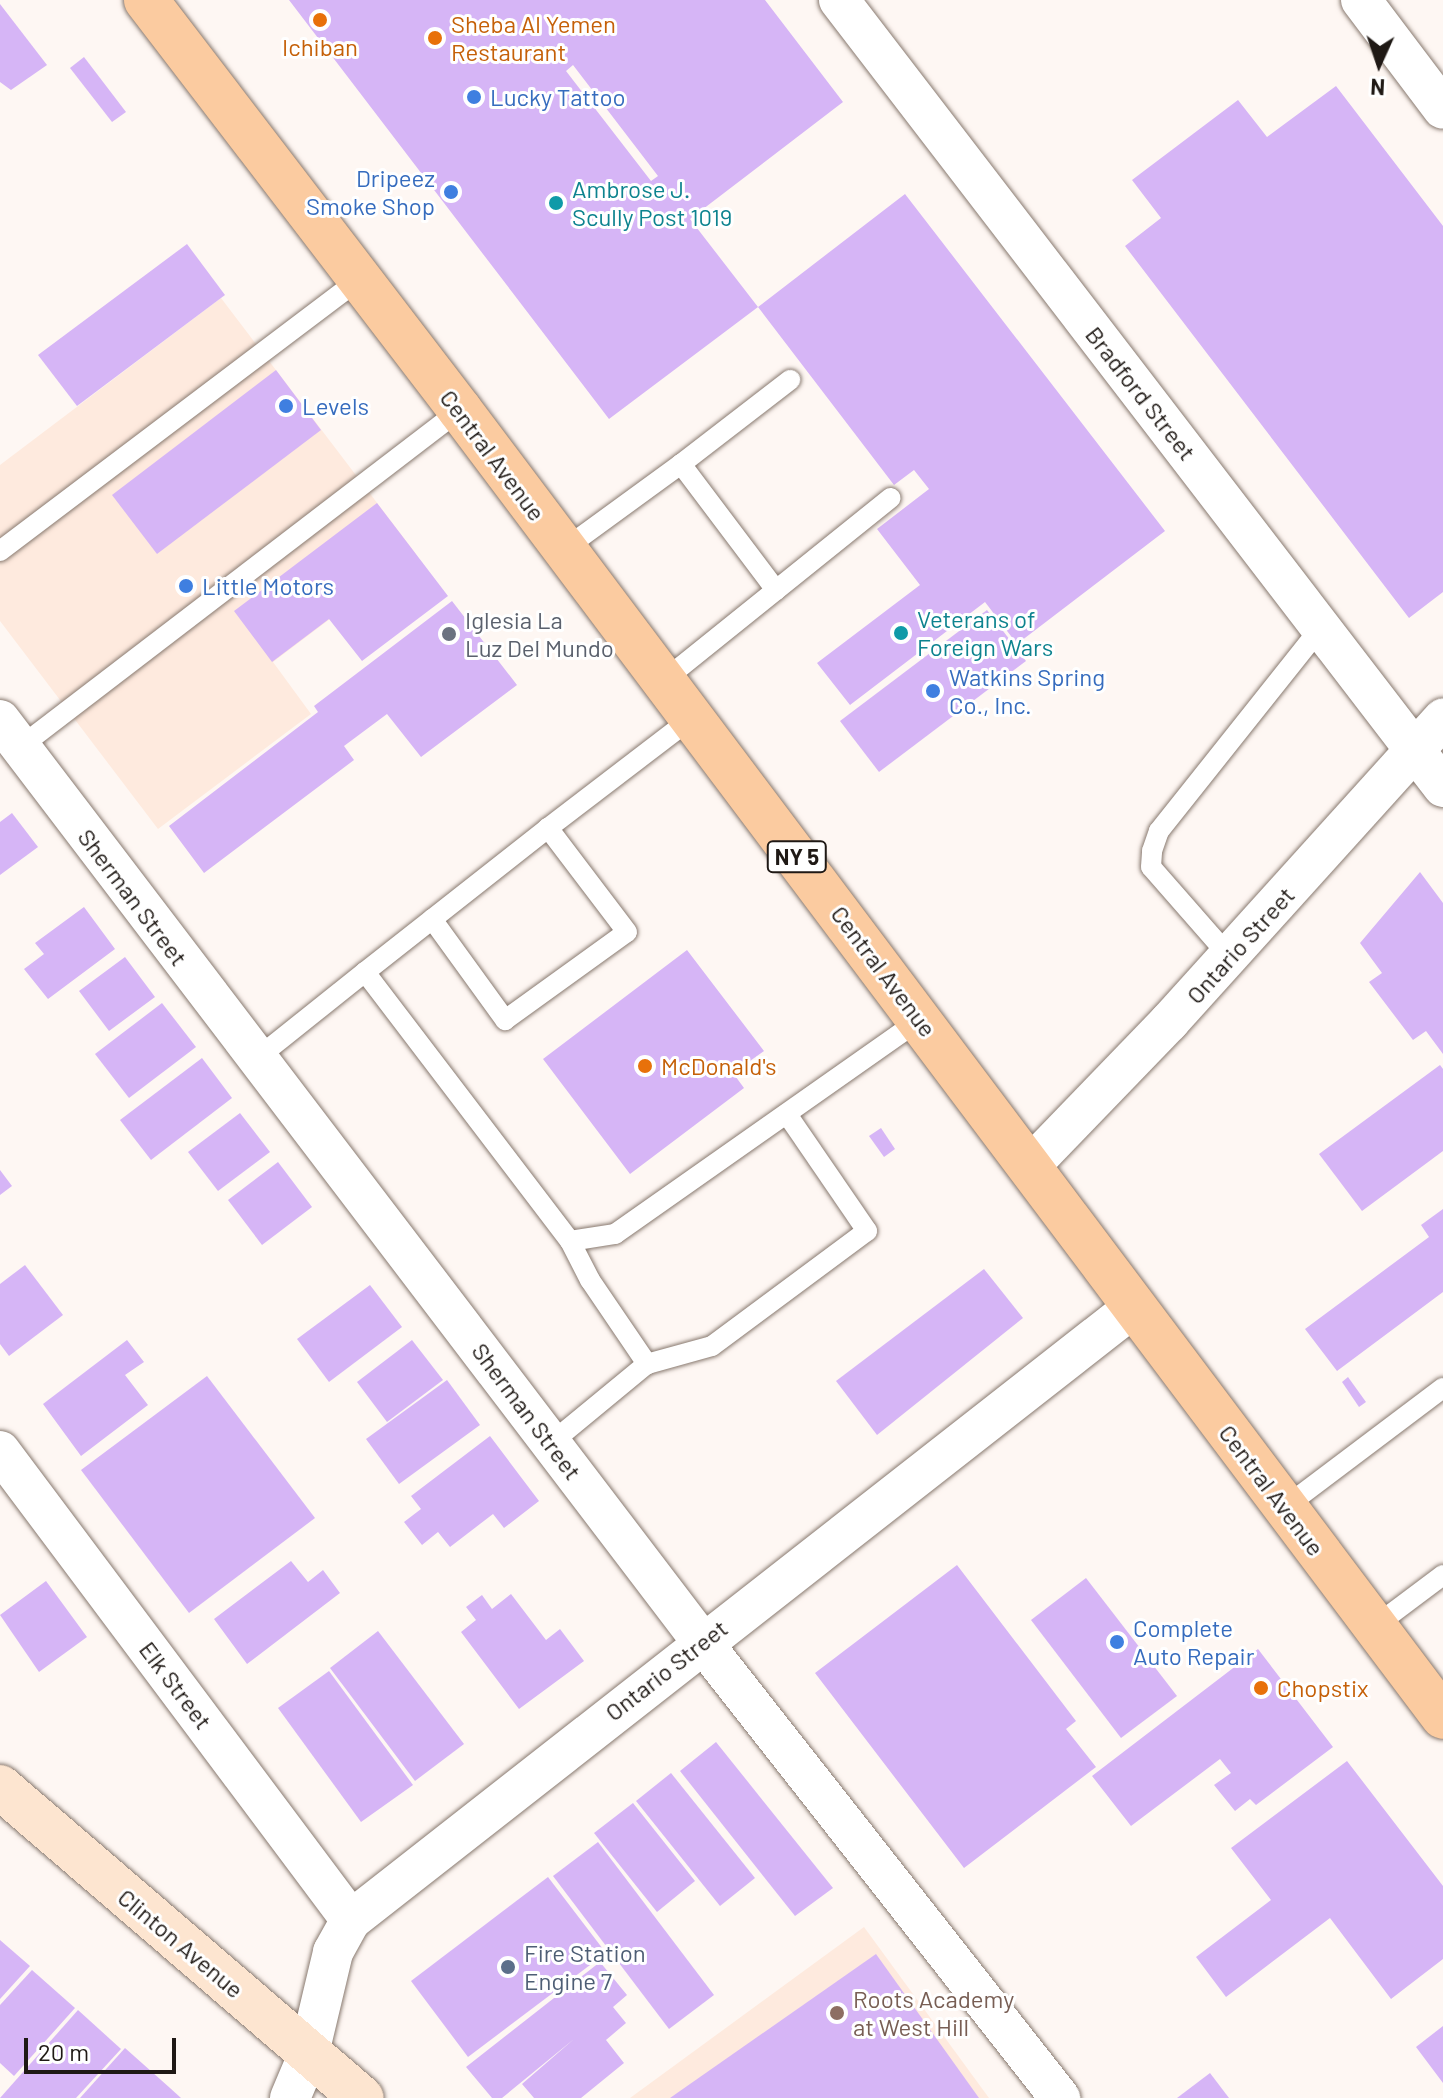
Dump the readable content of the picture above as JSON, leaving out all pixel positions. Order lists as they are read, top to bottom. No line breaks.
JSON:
{"streets":{"main road":["Central Avenue","NY 5"],"street":["Bradford Street","Sherman Street","Ontario Street","Elk Street","Clinton Avenue"]},"crossings":[["Bradford Street","Ontario Street"],["Central Avenue","Ontario Street"],["Sherman Street","Ontario Street"],["Ontario Street","Elk Street"],["Ontario Street","Clinton Avenue"]],"places":["Ichiban","Sheba Al Yemen Restaurant","Lucky Tattoo","Dripeez Smoke Shop","Ambrose J. Scully Post 1019","Levels","Little Motors","Veterans of Foreign Wars","Iglesia La Luz Del Mundo","Watkins Spring Co., Inc.","McDonald's","Complete Auto Repair","Chopstix","Fire Station Engine 7","Roots Academy at West Hill"],"scale_bar":"20 m","north":"bottom"}
